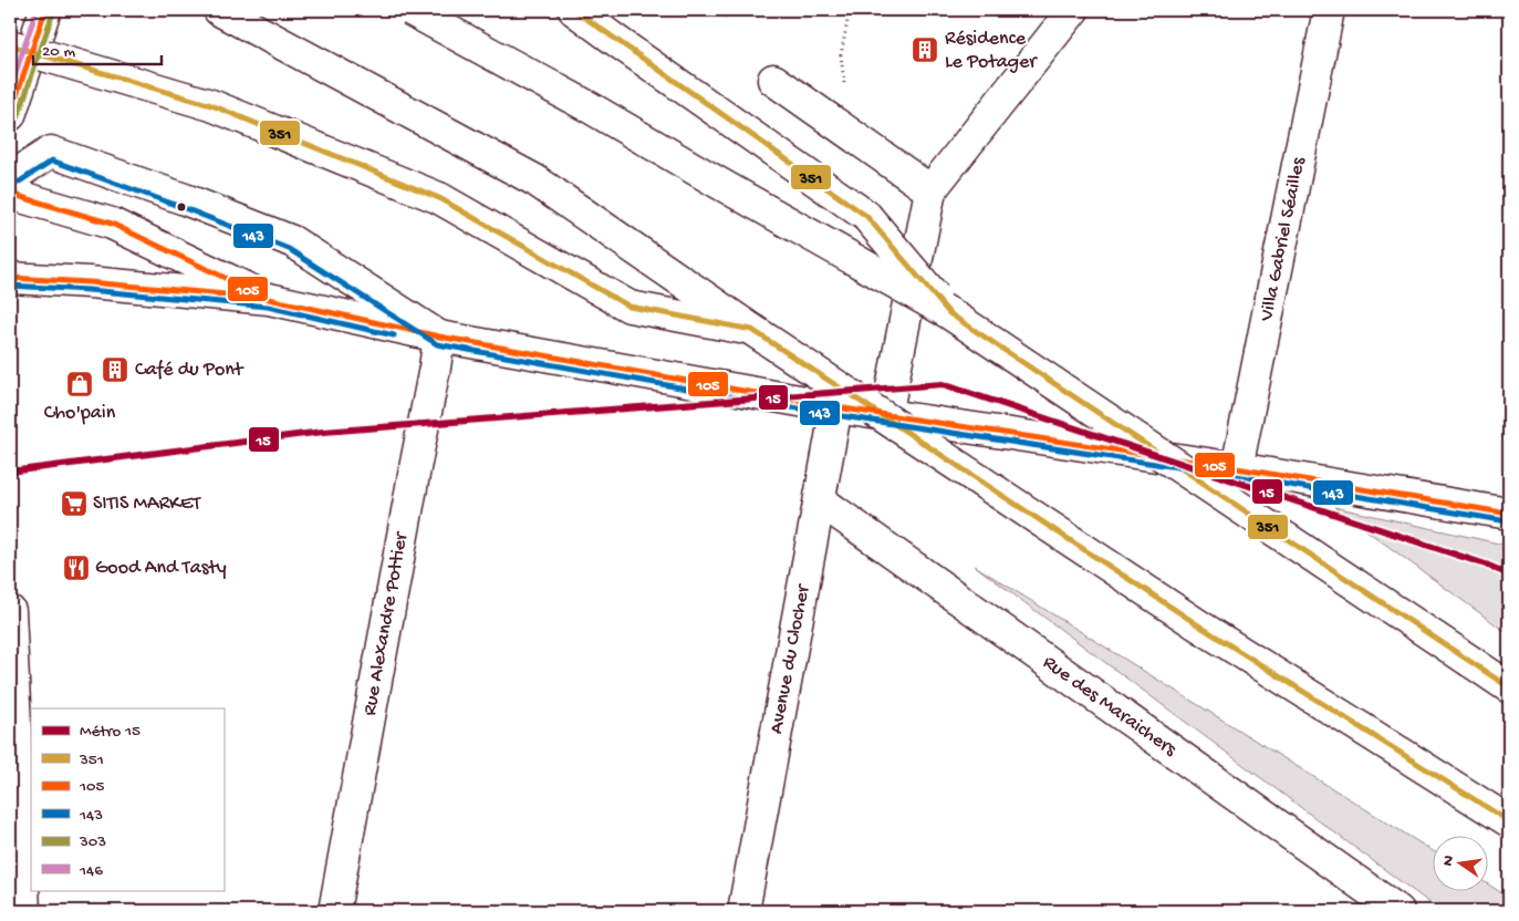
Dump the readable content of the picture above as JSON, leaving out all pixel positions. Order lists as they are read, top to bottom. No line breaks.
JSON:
{"streets":{"main road":["Villa Gabriel Séailles","Rue Alexandre Pottier","Avenue du Clocher","Rue des Maraichers"]},"crossings":[["Avenue du Clocher","Rue des Maraichers"]],"places":{"building":["Résidence Le Potager","Café du Pont"],"shop":["Cho'pain"],"supermarket":["SITIS MARKET"],"restaurant":["Good And Tasty"]},"lines":["transit line 351","transit line 105","transit line 146","transit line 303","transit line 143","metro line 15"],"legend":["Métro 15","351","105","143","303","146"],"scale_bar":"20 m","north":"left"}
